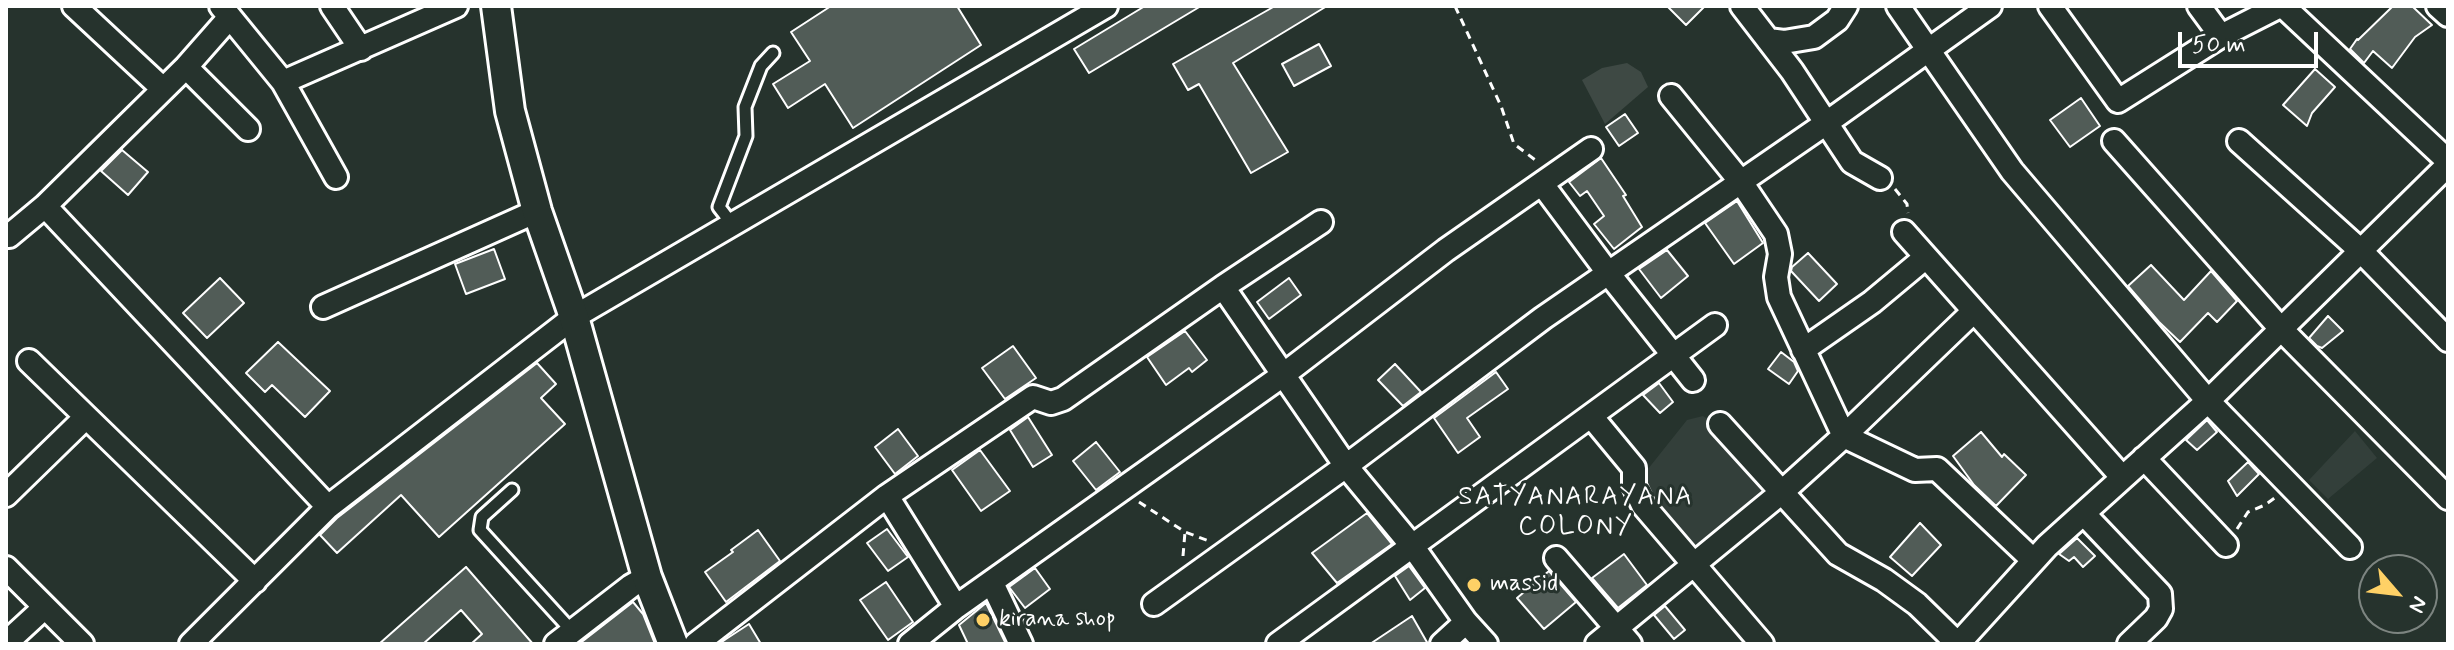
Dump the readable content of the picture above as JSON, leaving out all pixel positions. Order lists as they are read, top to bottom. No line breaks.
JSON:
{"districts":["SATYANARAYANA COLONY"],"places":["massid","kirana shop"],"scale_bar":"50 m","north":"bottom right"}
